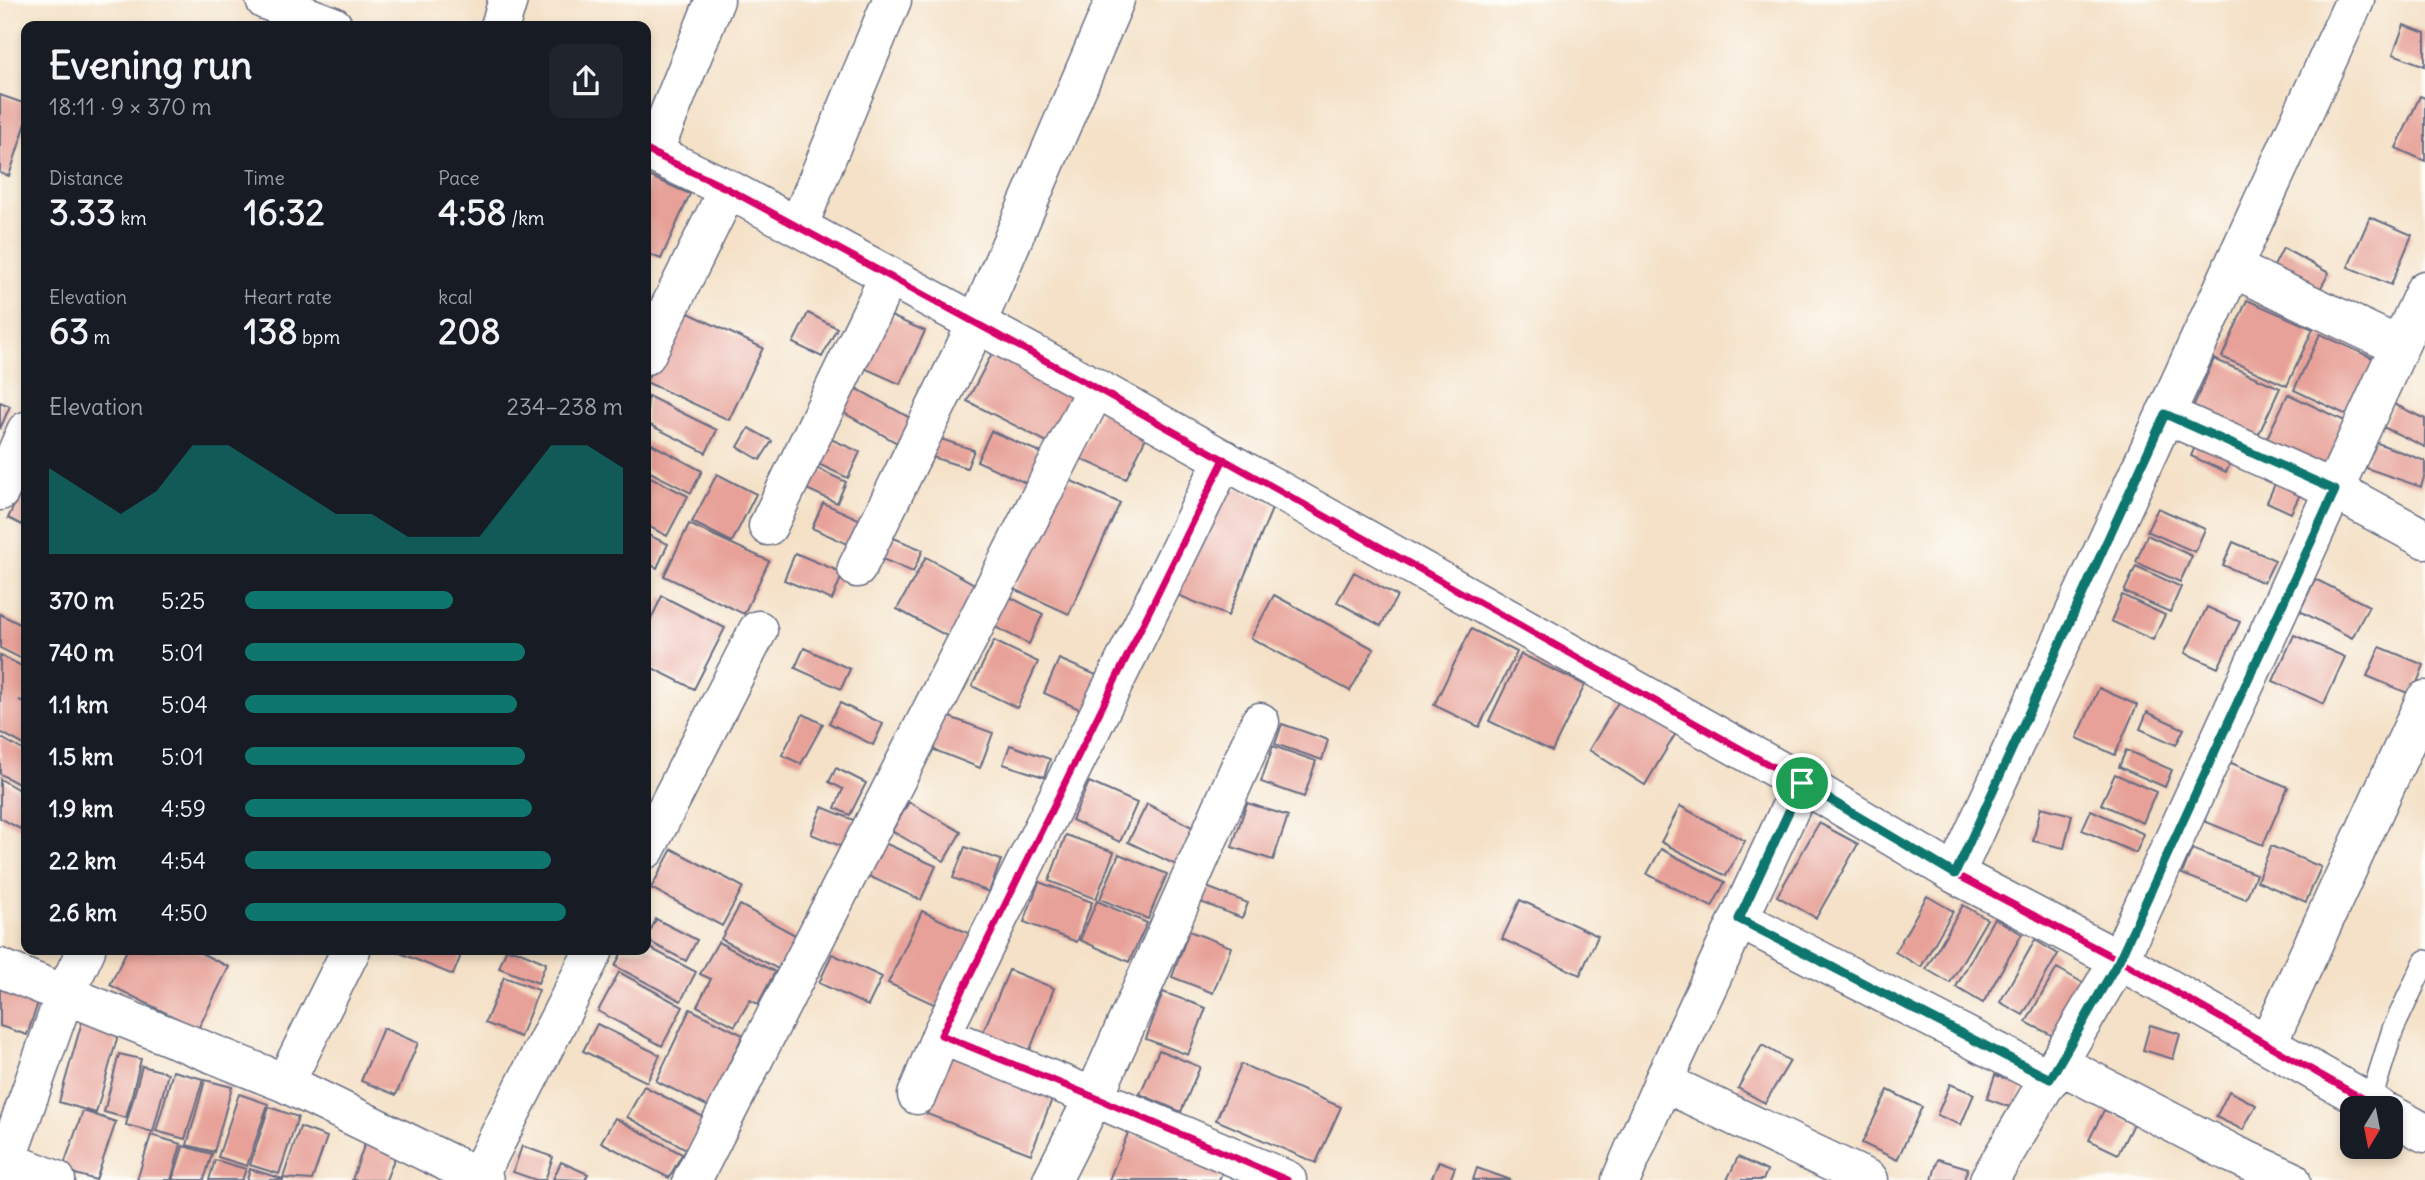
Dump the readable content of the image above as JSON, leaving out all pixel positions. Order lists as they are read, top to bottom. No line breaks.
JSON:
{"north":"bottom","page":{"heading":["Evening run","18:11 · 9 × 370 m"],"stats":[["Distance","3.33 km"],["Time","16:32"],["Pace","4:58 /km"],["Elevation","63 m"],["Heart rate","138 bpm"],["kcal","208"]],"chart":["Elevation","234–238 m"],"list":[{"name":"370 m","note":"5:25"},{"name":"740 m","note":"5:01"},{"name":"1.1 km","note":"5:04"},{"name":"1.5 km","note":"5:01"},{"name":"1.9 km","note":"4:59"},{"name":"2.2 km","note":"4:54"},{"name":"2.6 km","note":"4:50"}]}}
